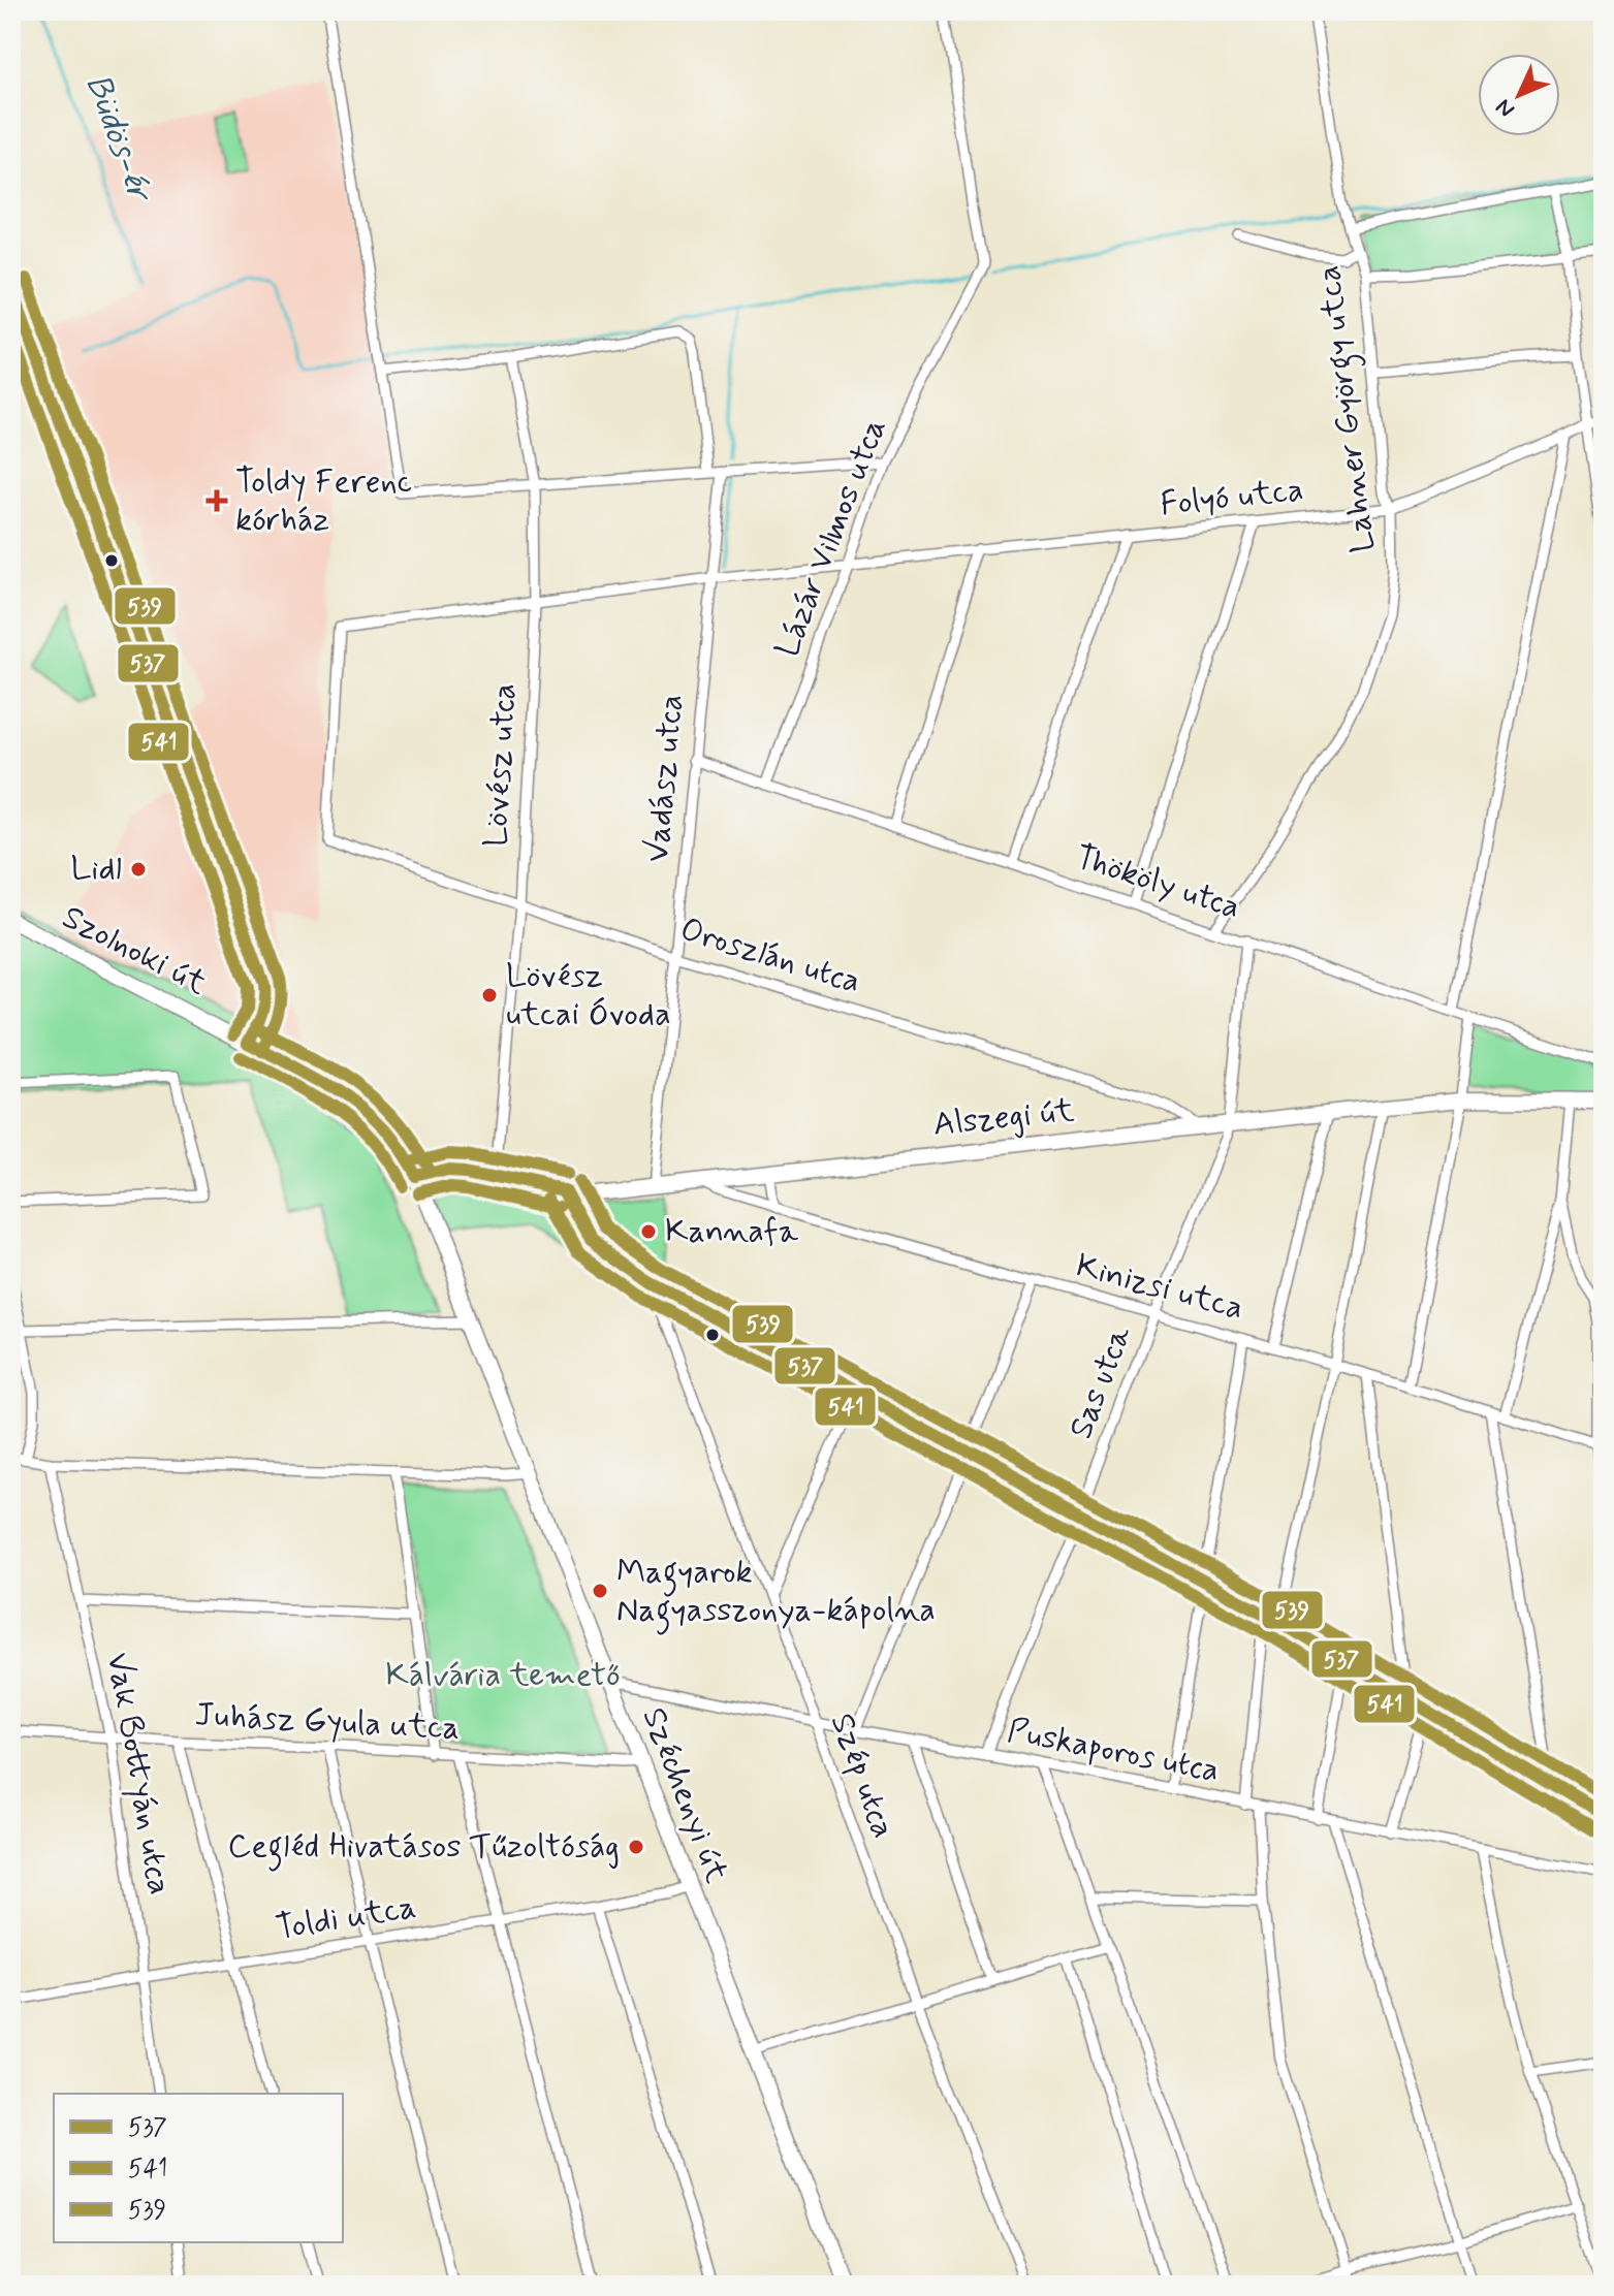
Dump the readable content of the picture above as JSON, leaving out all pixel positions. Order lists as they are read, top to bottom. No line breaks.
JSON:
{"streets":{"main road":["Szolnoki út","Alszegi út","Széchenyi út"],"street":["Lahner György utca","Folyó utca","Lázár Vilmos utca","Lövész utca","Vadász utca","Thököly utca","Oroszlán utca","Kinizsi utca","Sas utca","Juhász Gyula utca","Puskaporos utca","Vak Bottyán utca","Szép utca","Toldi utca"]},"crossings":[["Lahner György utca","Folyó utca"],["Lahner György utca","Thököly utca"],["Folyó utca","Lázár Vilmos utca"],["Folyó utca","Lövész utca"],["Folyó utca","Vadász utca"],["Folyó utca","Oroszlán utca"],["Lázár Vilmos utca","Thököly utca"],["Lövész utca","Oroszlán utca"],["Lövész utca","Alszegi út"],["Vadász utca","Thököly utca"],["Vadász utca","Oroszlán utca"],["Vadász utca","Alszegi út"],["Thököly utca","Sas utca"],["Szolnoki út","Széchenyi út"],["Oroszlán utca","Alszegi út"],["Alszegi út","Kinizsi utca"],["Alszegi út","Sas utca"],["Alszegi út","Széchenyi út"],["Kinizsi utca","Sas utca"],["Sas utca","Puskaporos utca"],["Juhász Gyula utca","Vak Bottyán utca"],["Juhász Gyula utca","Széchenyi út"],["Puskaporos utca","Szép utca"],["Puskaporos utca","Széchenyi út"],["Vak Bottyán utca","Toldi utca"],["Széchenyi út","Toldi utca"]],"water":["Büdös-ér"],"parks":["Kálvária temető"],"places":{"health":["Toldy Ferenc kórház"],"other":["Lidl","Lövész utcai Óvoda","Kannafa","Magyarok Nagyasszonya-kápolna","Cegléd Hivatásos Tűzoltóság"]},"lines":["transit line 539","transit line 537","transit line 541"],"legend":["537","541","539"],"north":"bottom left"}
